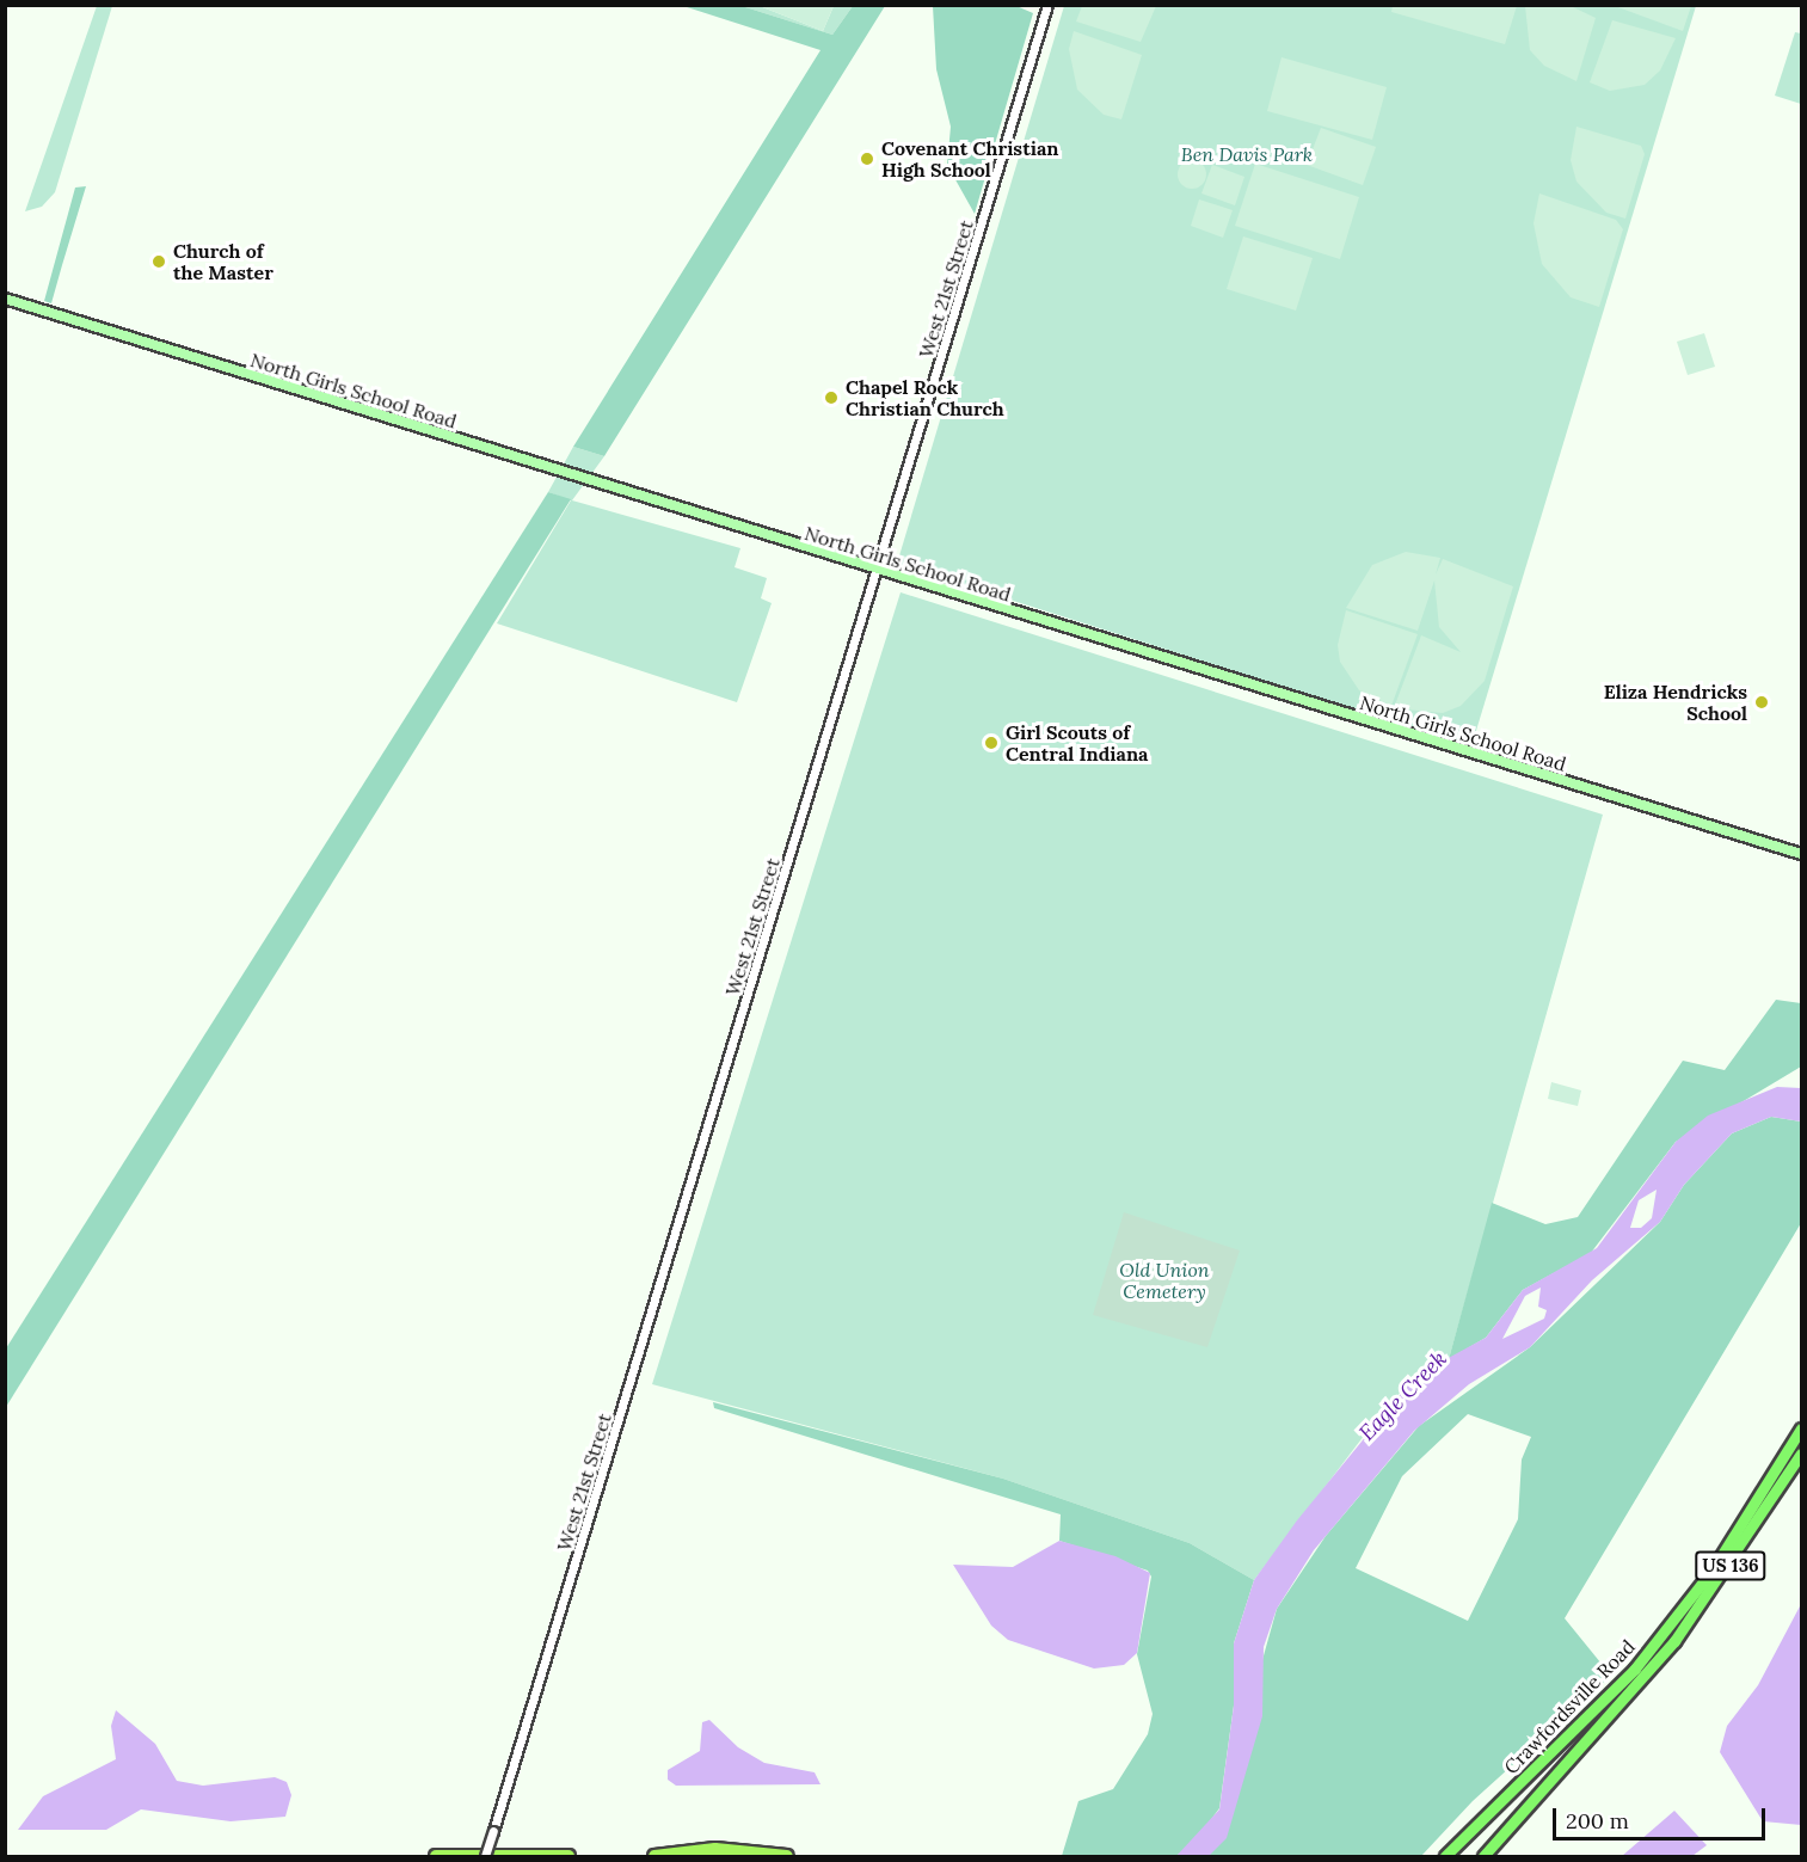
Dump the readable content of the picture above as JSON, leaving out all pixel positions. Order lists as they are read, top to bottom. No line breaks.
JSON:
{"streets":{"main road":["North Girls School Road","US 136","Crawfordsville Road"],"street":["West 21st Street"]},"crossings":[["West 21st Street","North Girls School Road"]],"water":["Eagle Creek"],"parks":["Ben Davis Park","Old Union Cemetery"],"places":["Covenant Christian High School","Church of the Master","Chapel Rock Christian Church","Eliza Hendricks School","Girl Scouts of Central Indiana"],"scale_bar":"200 m"}
